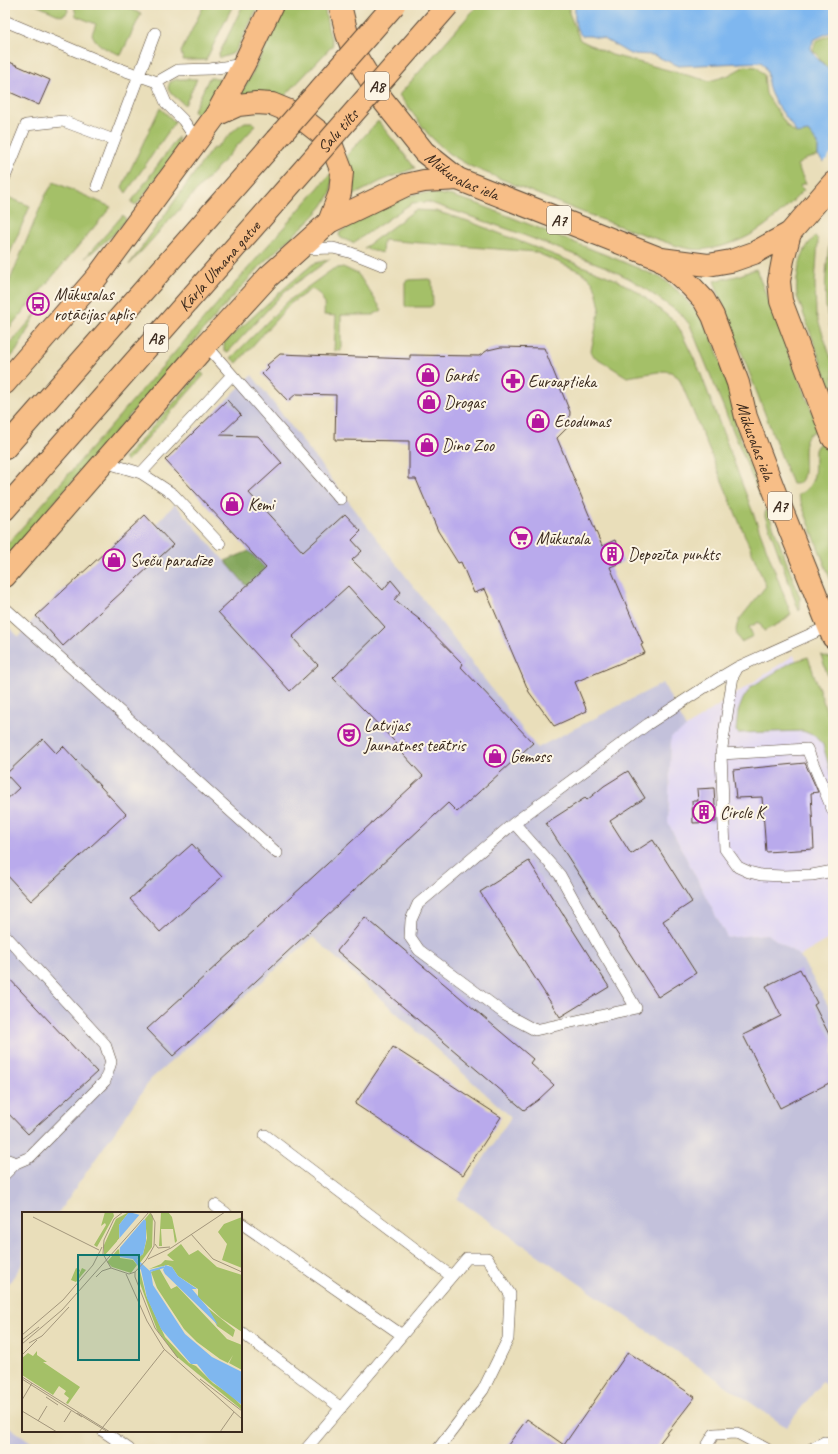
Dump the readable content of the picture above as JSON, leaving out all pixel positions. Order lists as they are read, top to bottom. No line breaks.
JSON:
{"streets":{"highway":["A8","Salu tilts","Mūkusalas iela","A7","Kārļa Ulmaņa gatve"]},"crossings":[["Salu tilts","Kārļa Ulmaņa gatve"]],"places":{"bus stop":["Mūkusalas rotācijas aplis"],"shop":["Gards","Drogas","Ecodumas","Dino Zoo","Kemi","Sveču paradīze","Gemoss"],"pharmacy":["Euroaptieka"],"supermarket":["Mūkusala"],"building":["Depozīta punkts","Circle K"],"theatre":["Latvijas Jaunatnes teātris"]}}
